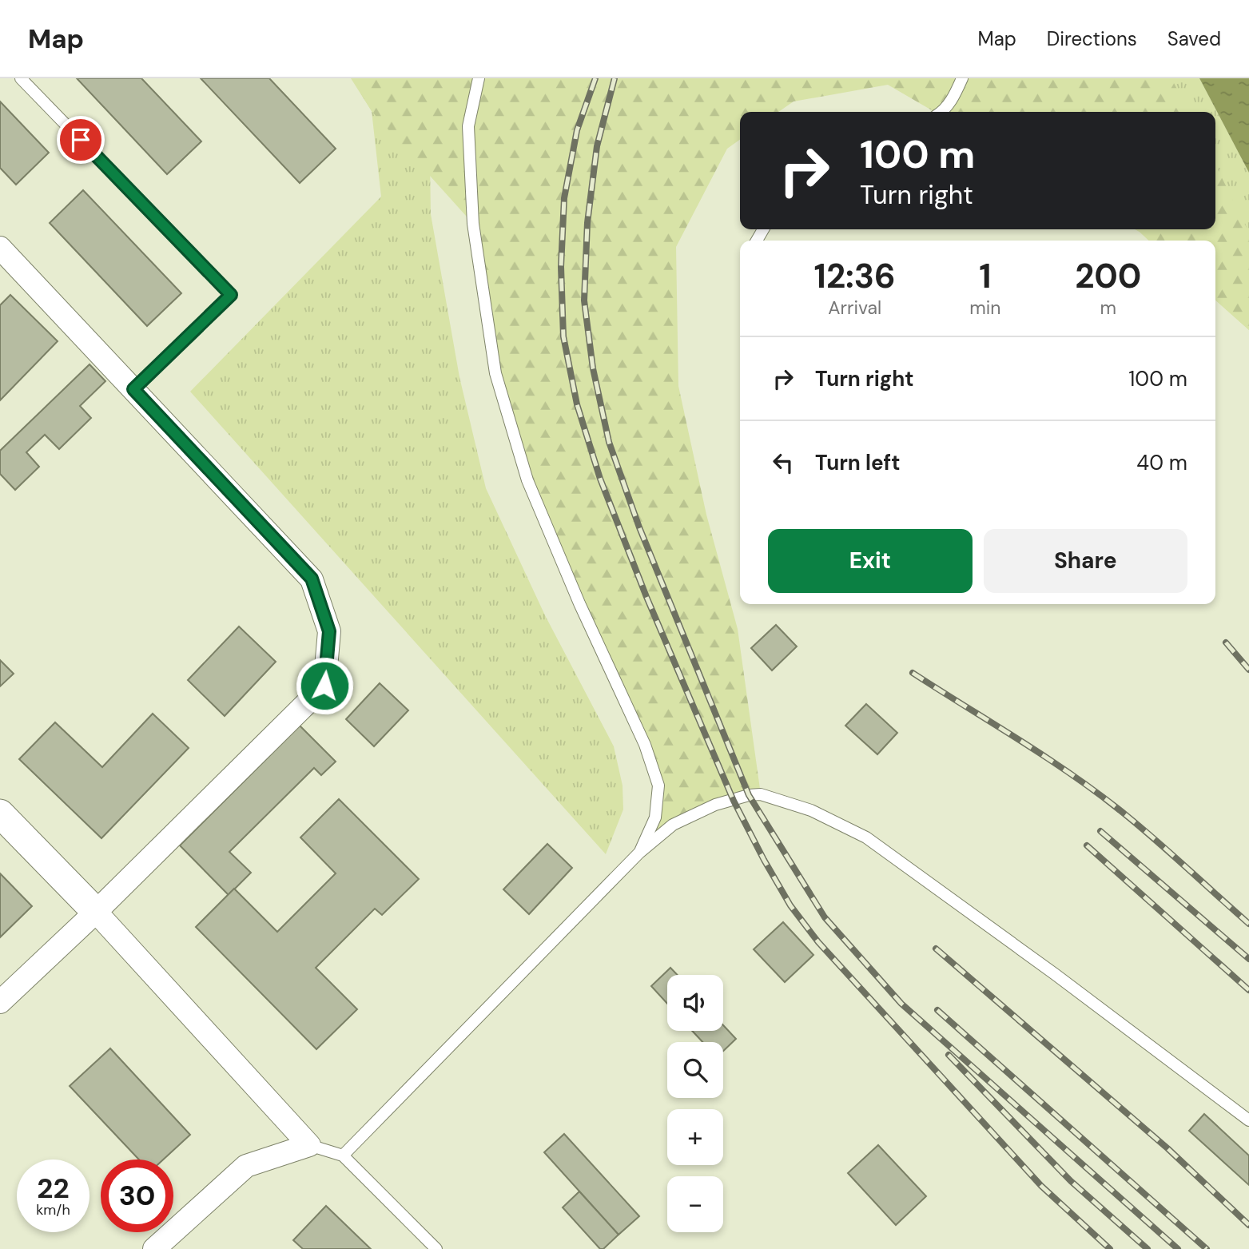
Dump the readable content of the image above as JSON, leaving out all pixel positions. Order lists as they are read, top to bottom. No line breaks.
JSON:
{"page":{"header":"Map","nav":["Map","Directions","Saved"],"turn":["100 m","Turn right"],"eta":["12:36","Arrival","1","min","200","m"],"list":[{"name":"Turn right","value":"100 m"},{"name":"Turn left","value":"40 m"}],"buttons":["Exit","Share"],"map_buttons":["+","−"],"speed":"22 km/h","limit":"30"}}
